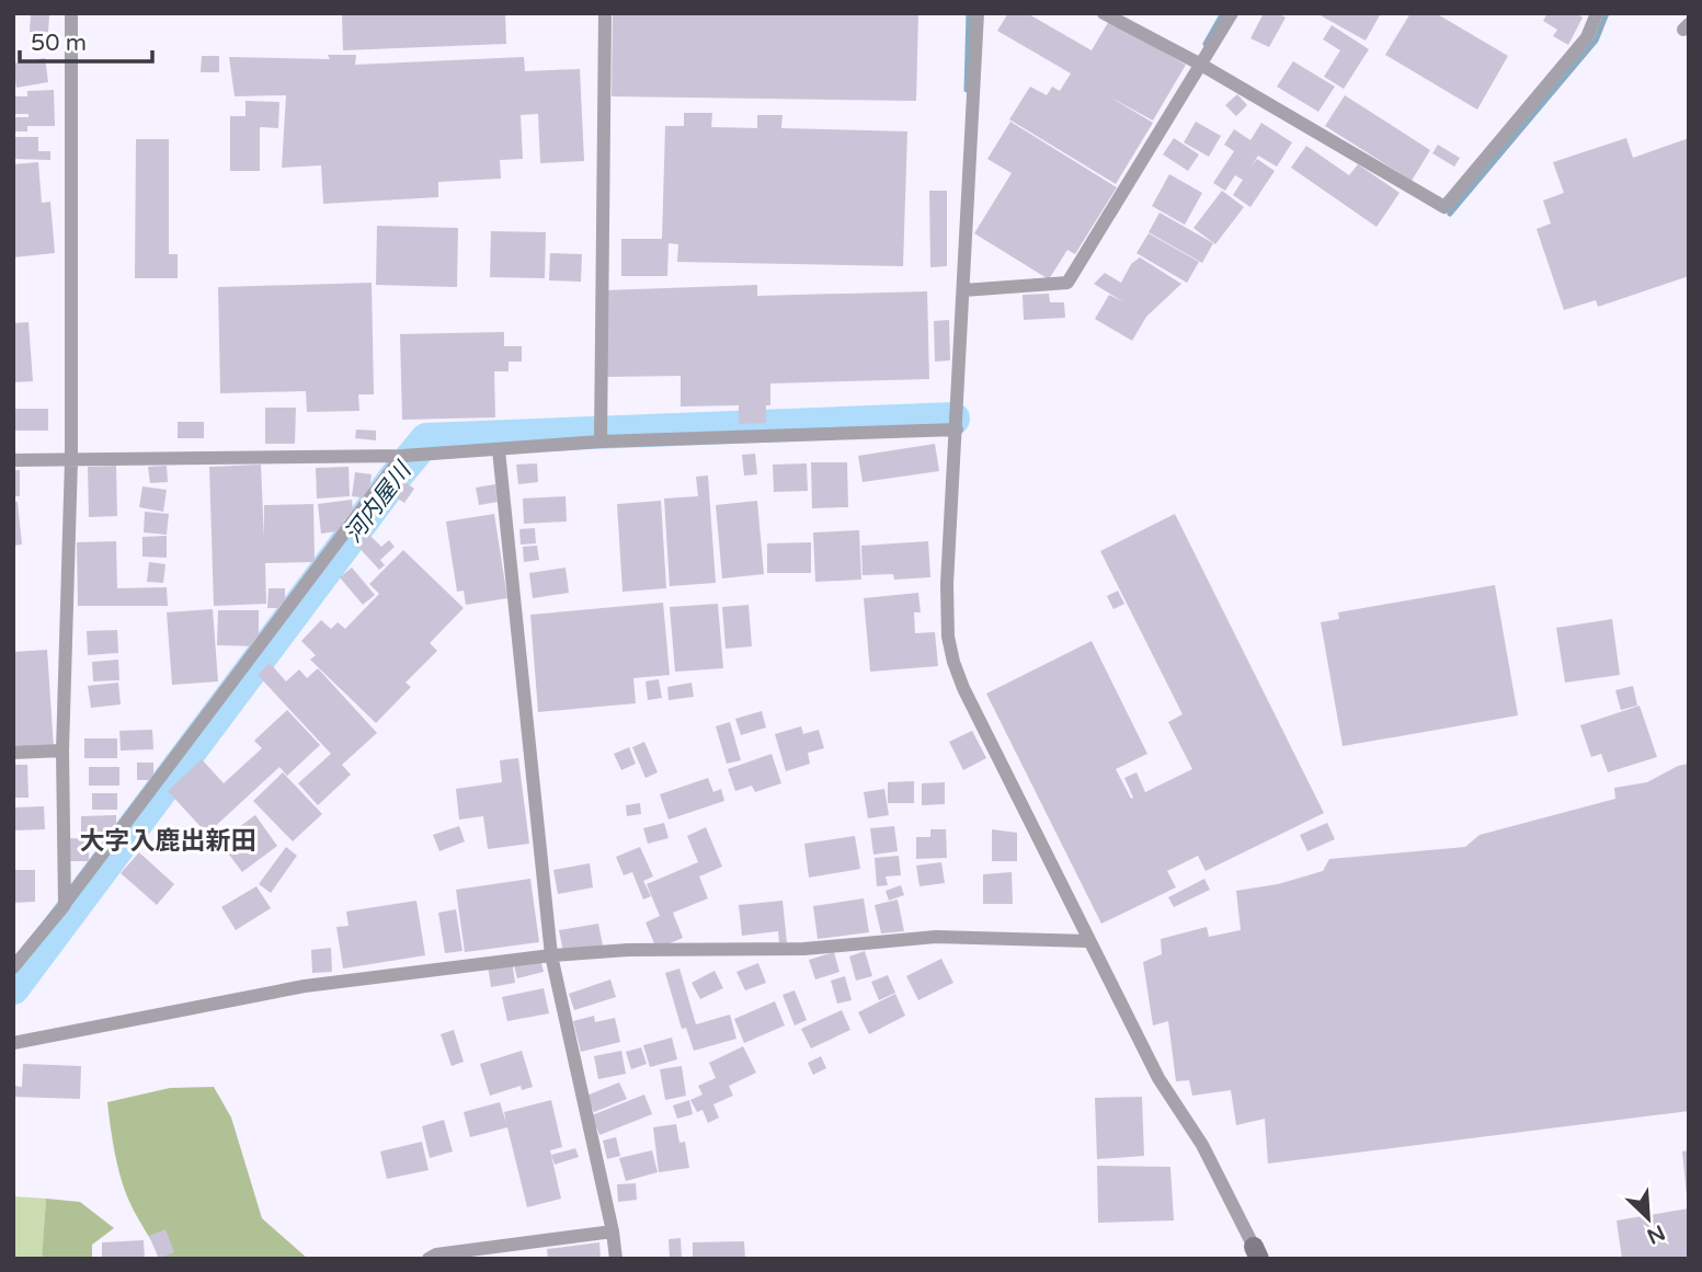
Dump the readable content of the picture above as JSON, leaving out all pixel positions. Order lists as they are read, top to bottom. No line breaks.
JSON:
{"districts":["大字入鹿出新田"],"water":["河内屋川"],"scale_bar":"50 m","north":"bottom right"}
